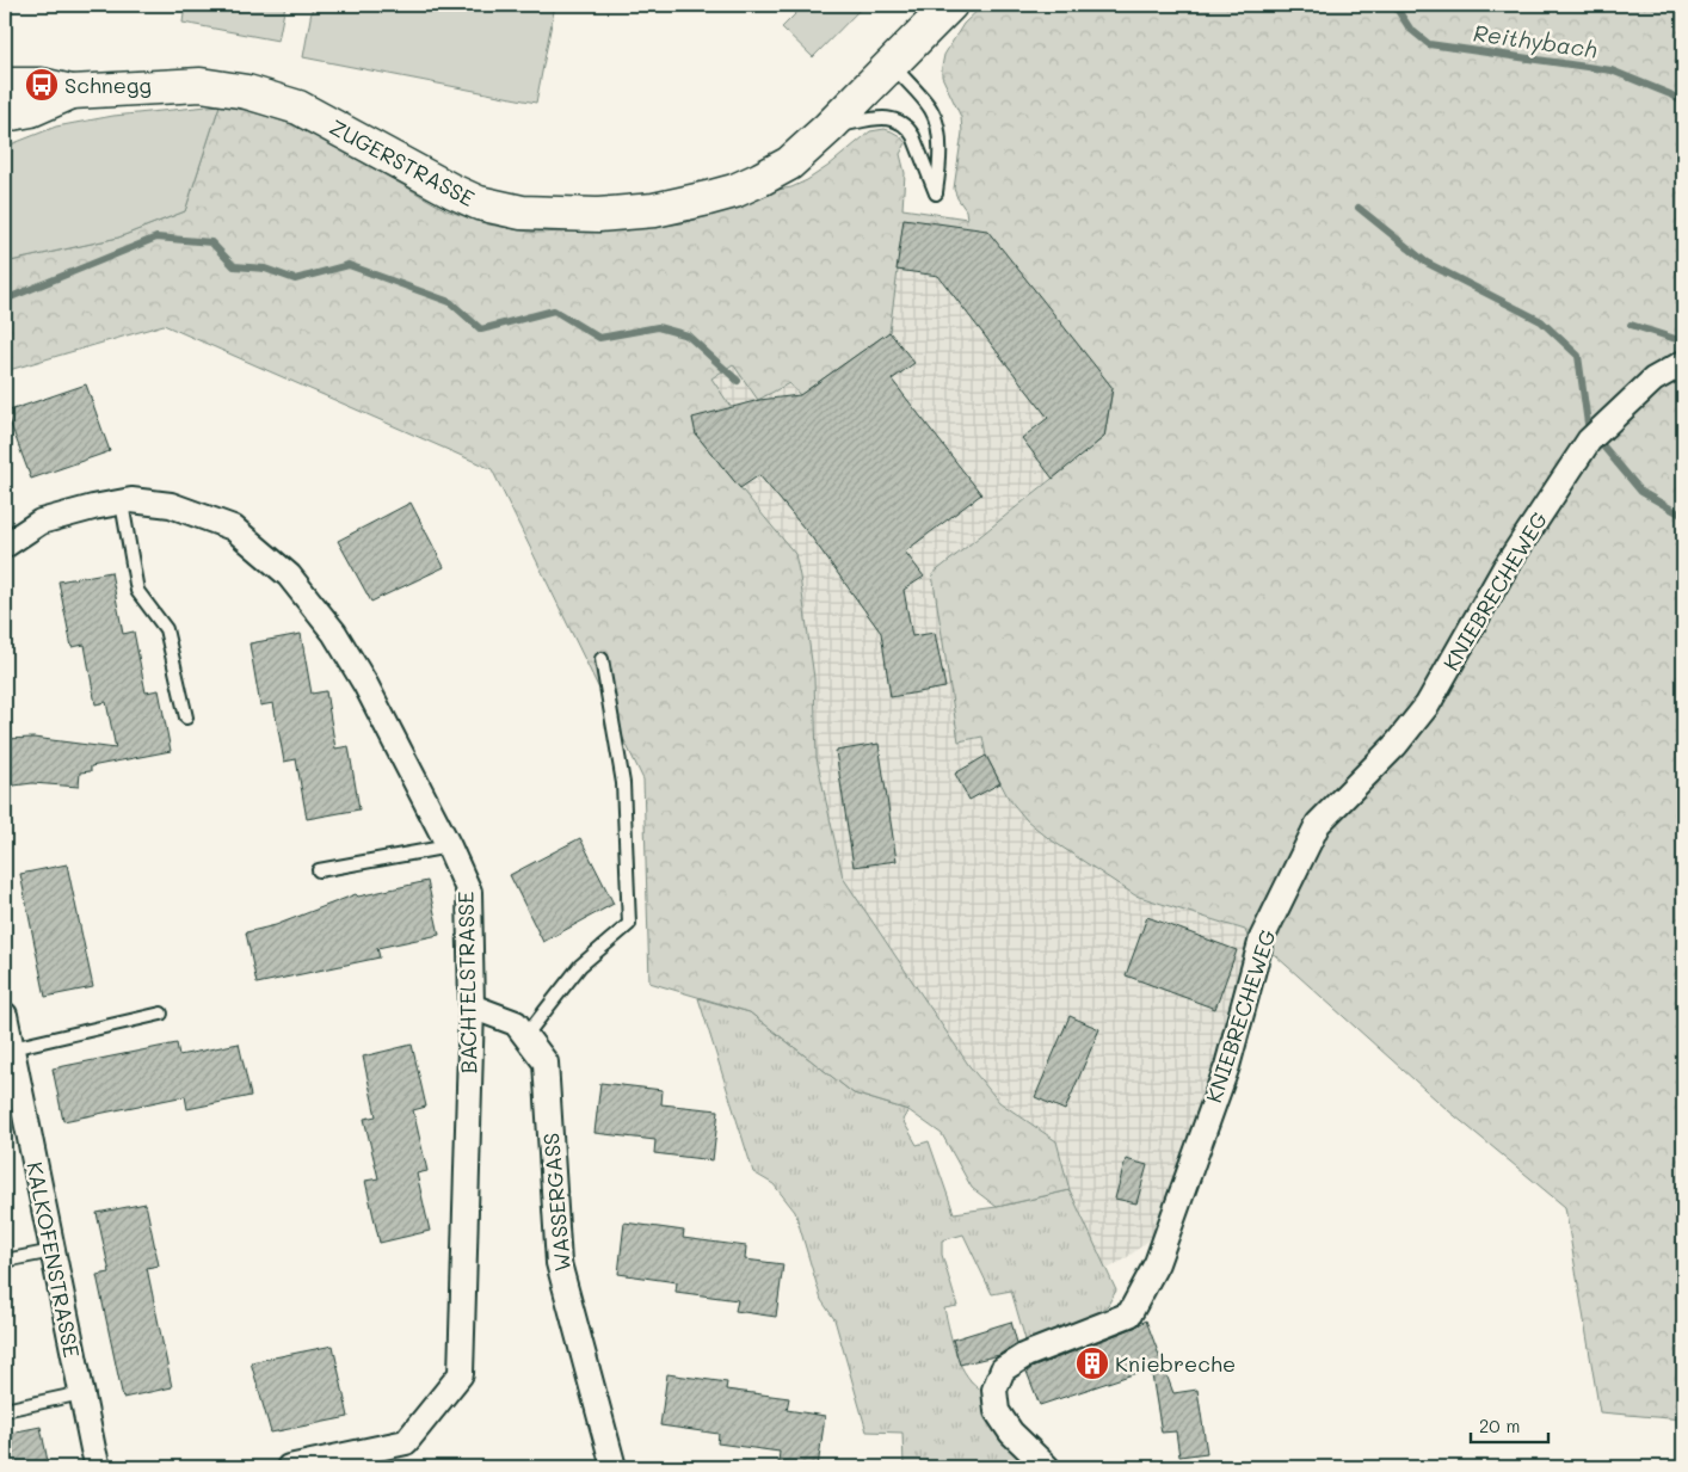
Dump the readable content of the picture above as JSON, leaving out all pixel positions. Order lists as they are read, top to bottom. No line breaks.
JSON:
{"streets":{"main road":["ZUGERSTRASSE"],"street":["KNIEBRECHEWEG","BACHTELSTRASSE","WASSERGASS","KALKOFENSTRASSE"]},"crossings":[["BACHTELSTRASSE","WASSERGASS"]],"water":["Reithybach"],"places":{"bus stop":["Schnegg"],"building":["Kniebreche"]},"scale_bar":"20 m"}
